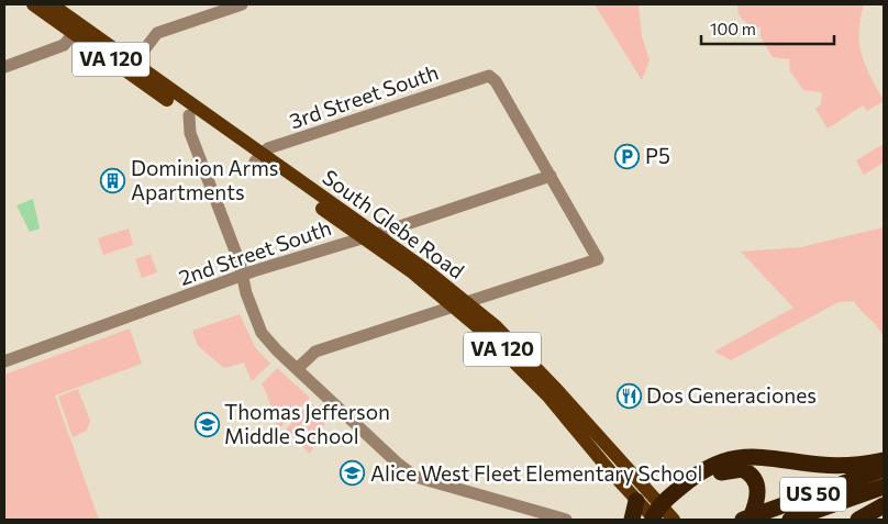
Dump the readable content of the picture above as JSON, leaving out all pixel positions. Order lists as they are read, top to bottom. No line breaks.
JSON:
{"streets":{"highway":["US 50"],"main road":["VA 120","South Glebe Road"],"street":["3rd Street South","2nd Street South"]},"crossings":[["3rd Street South","South Glebe Road"],["3rd Street South","2nd Street South"],["South Glebe Road","2nd Street South"]],"places":{"parking":["P5"],"building":["Dominion Arms Apartments"],"restaurant":["Dos Generaciones"],"school or university":["Thomas Jefferson Middle School","Alice West Fleet Elementary School"]},"scale_bar":"100 m"}
